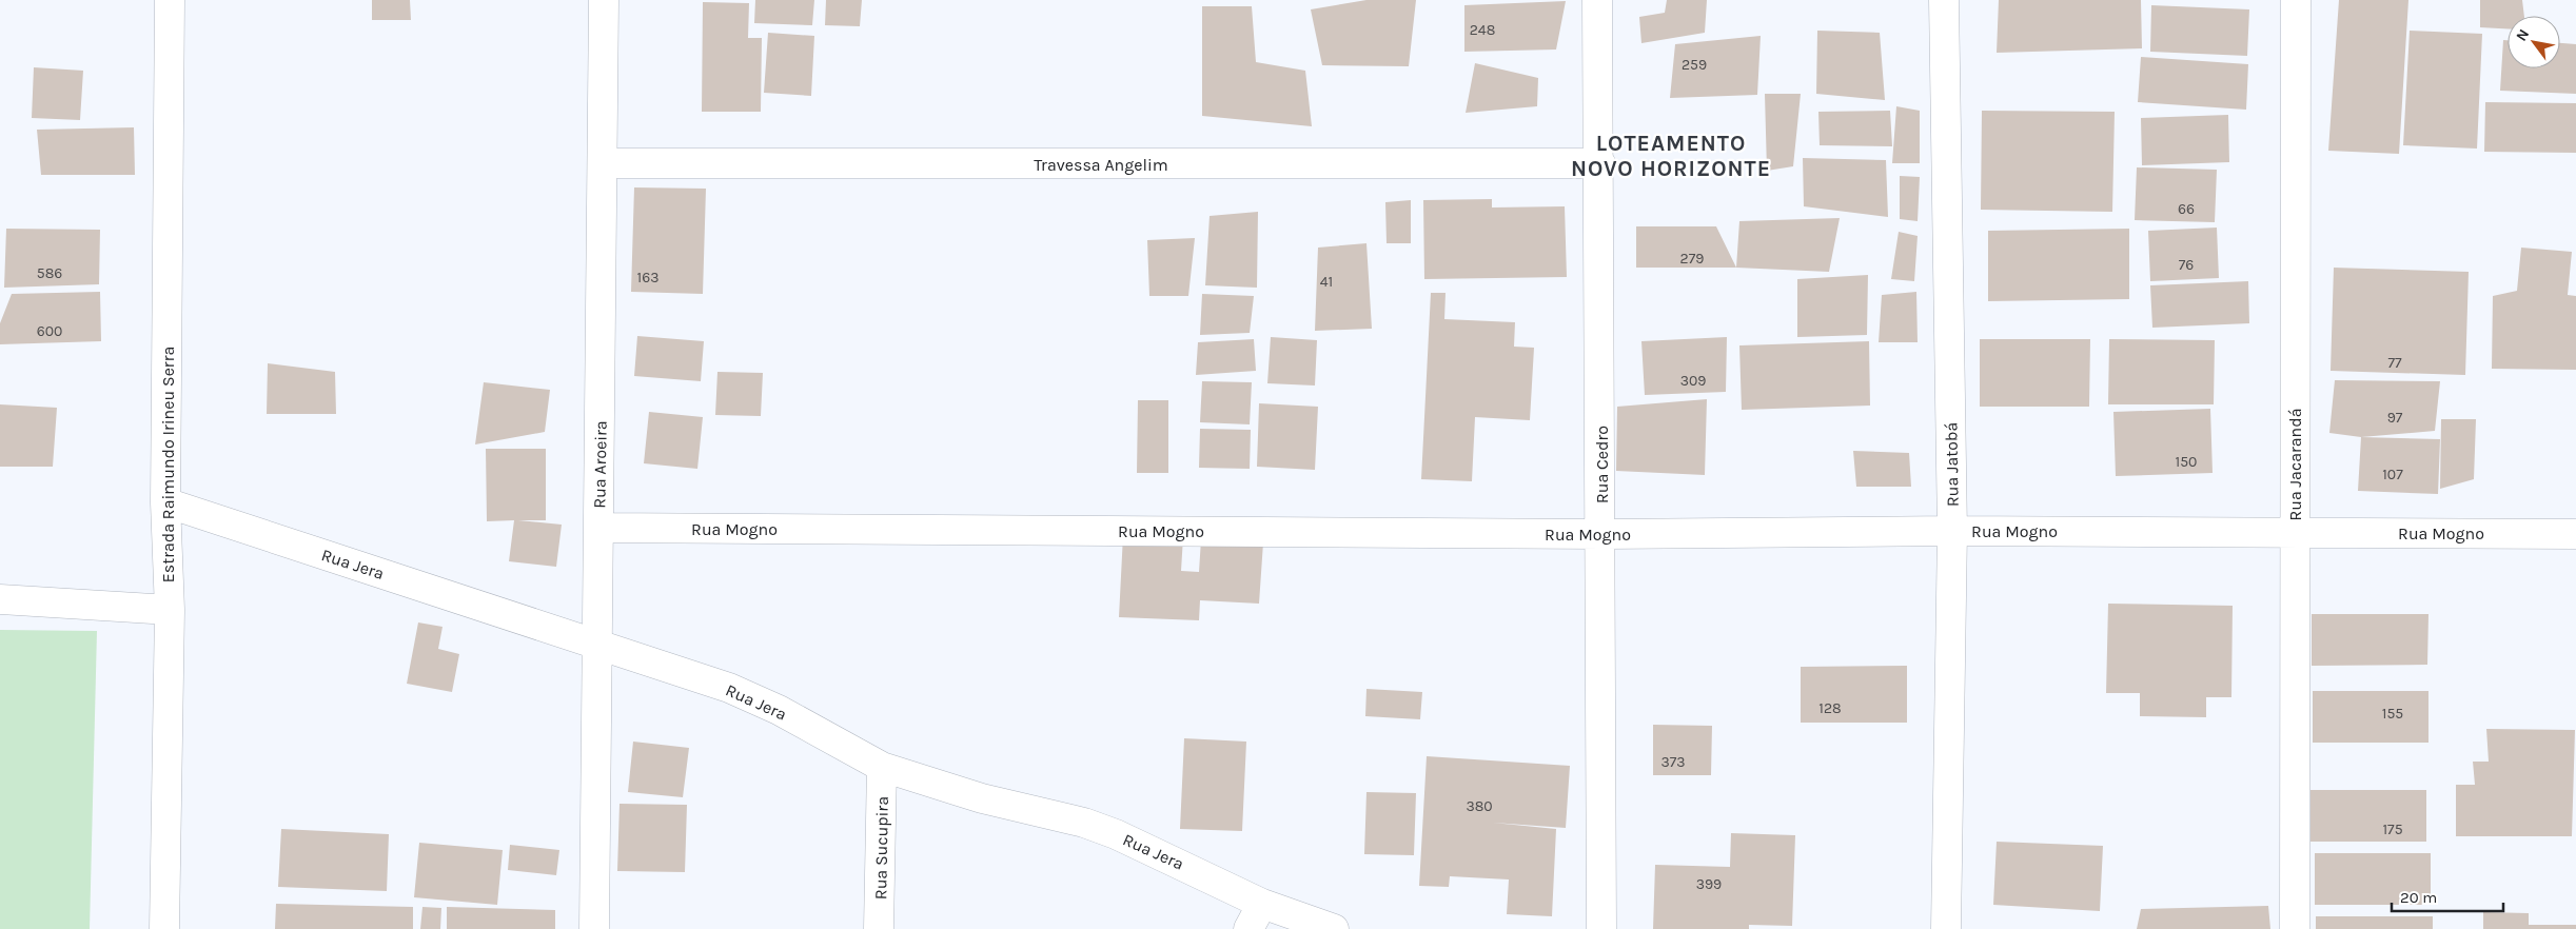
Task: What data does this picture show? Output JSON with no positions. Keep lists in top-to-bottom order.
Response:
{
  "streets": {
    "street": [
      "Travessa Angelim",
      "Estrada Raimundo Irineu Serra",
      "Rua Aroeira",
      "Rua Cedro",
      "Rua Jatobá",
      "Rua Jacarandá",
      "Rua Mogno",
      "Rua Jera",
      "Rua Sucupira"
    ]
  },
  "crossings": [
    ["Travessa Angelim", "Rua Aroeira"],
    ["Travessa Angelim", "Rua Cedro"],
    ["Estrada Raimundo Irineu Serra", "Rua Jera"],
    ["Rua Aroeira", "Rua Mogno"],
    ["Rua Aroeira", "Rua Jera"],
    ["Rua Cedro", "Rua Mogno"],
    ["Rua Jatobá", "Rua Mogno"],
    ["Rua Jacarandá", "Rua Mogno"],
    ["Rua Jera", "Rua Sucupira"]
  ],
  "districts": ["LOTEAMENTO NOVO HORIZONTE"],
  "house_numbers": [
    "248",
    "259",
    "66",
    "279",
    "76",
    "586",
    "163",
    "41",
    "600",
    "77",
    "309",
    "97",
    "150",
    "107",
    "128",
    "155",
    "373",
    "380",
    "175",
    "399"
  ],
  "scale_bar": "20 m",
  "north": "top left"
}
